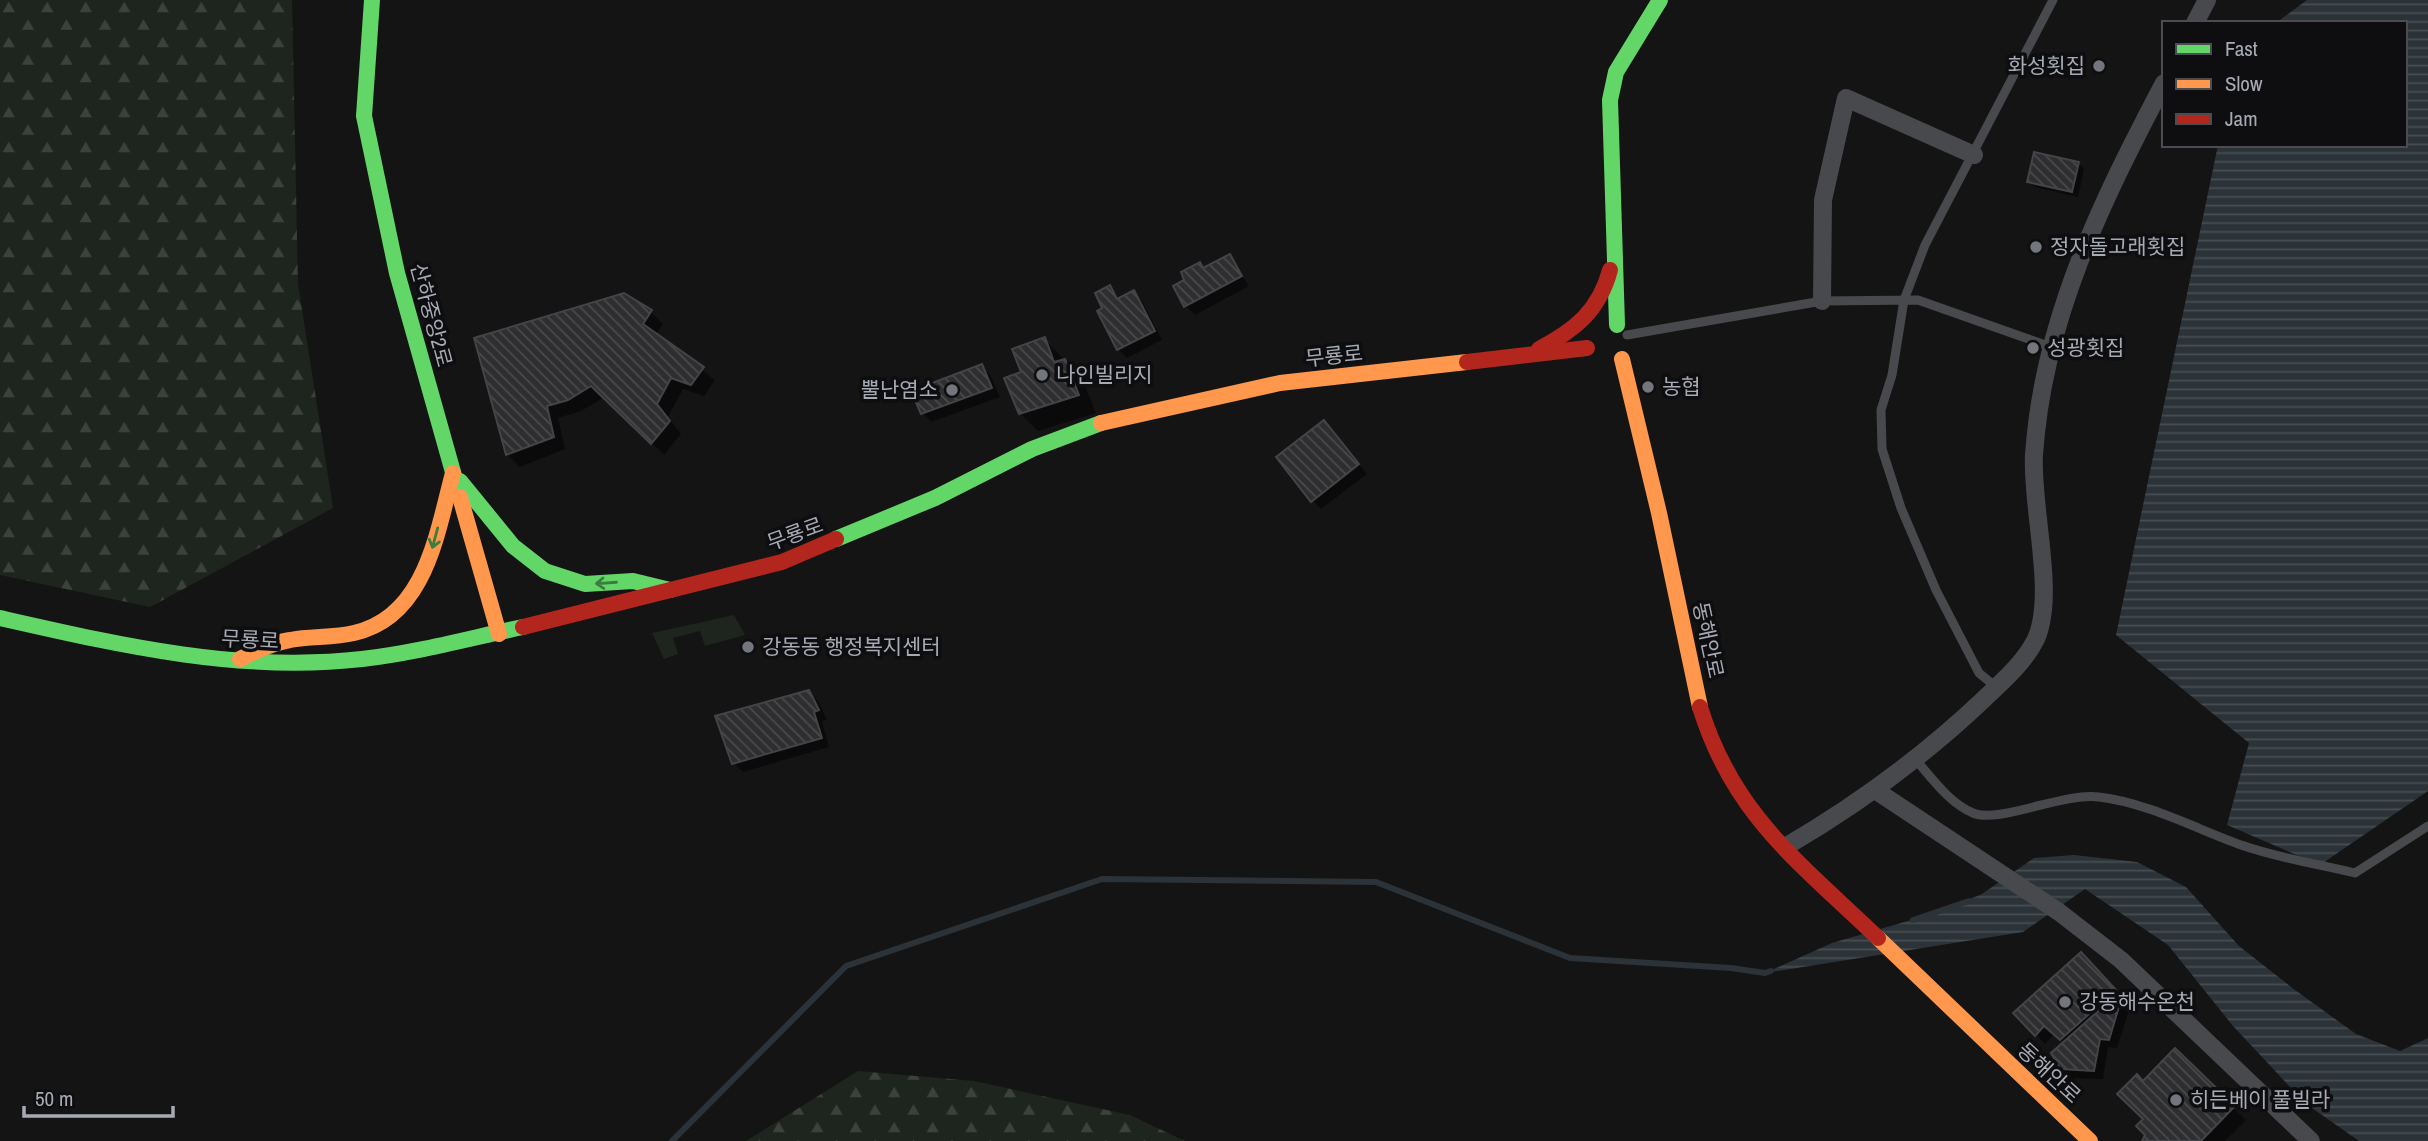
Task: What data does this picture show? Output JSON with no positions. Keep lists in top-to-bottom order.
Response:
{
  "streets": {
    "main road": ["산하중앙2로", "무룡로", "동해안로"]
  },
  "crossings": [
    ["산하중앙2로", "무룡로"],
    ["무룡로", "동해안로"]
  ],
  "places": [
    "화성횟집",
    "정자돌고래횟집",
    "성광횟집",
    "나인빌리지",
    "농협",
    "뿔난염소",
    "강동동 행정복지센터",
    "강동해수온천",
    "히든베이 풀빌라"
  ],
  "legend": ["Fast", "Slow", "Jam"],
  "scale_bar": "50 m"
}
